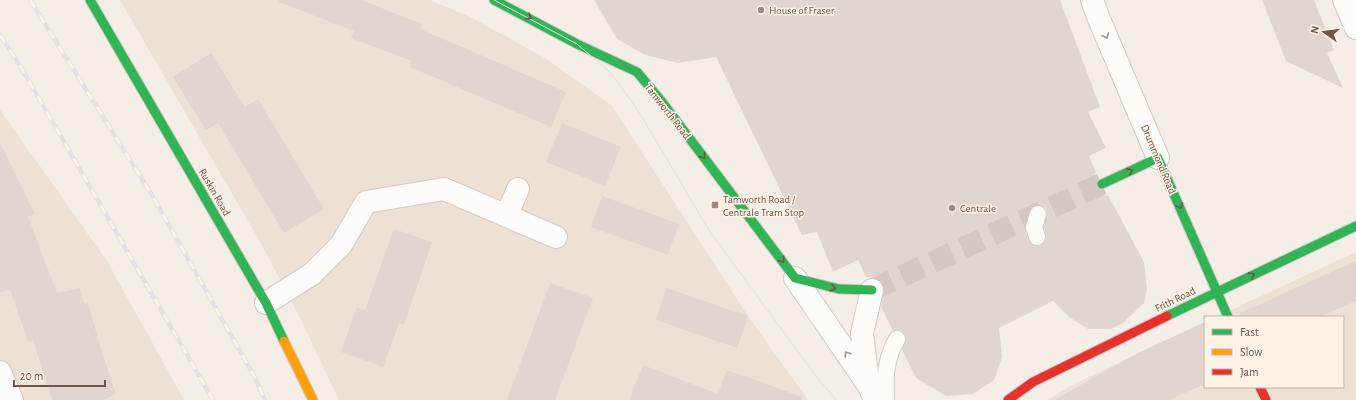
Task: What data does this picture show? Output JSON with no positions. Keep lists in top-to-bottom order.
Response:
{
  "streets": {
    "street": [
      "Tamworth Road",
      "Drummond Road",
      "Ruskin Road",
      "Frith Road"
    ]
  },
  "crossings": [
    ["Drummond Road", "Frith Road"]
  ],
  "one_way": ["Drummond Road", "Frith Road"],
  "places": {
    "other": ["House of Fraser", "Centrale"],
    "transit": ["Tamworth Road / Centrale Tram Stop"]
  },
  "legend": ["Fast", "Slow", "Jam"],
  "scale_bar": "20 m",
  "north": "left"
}
